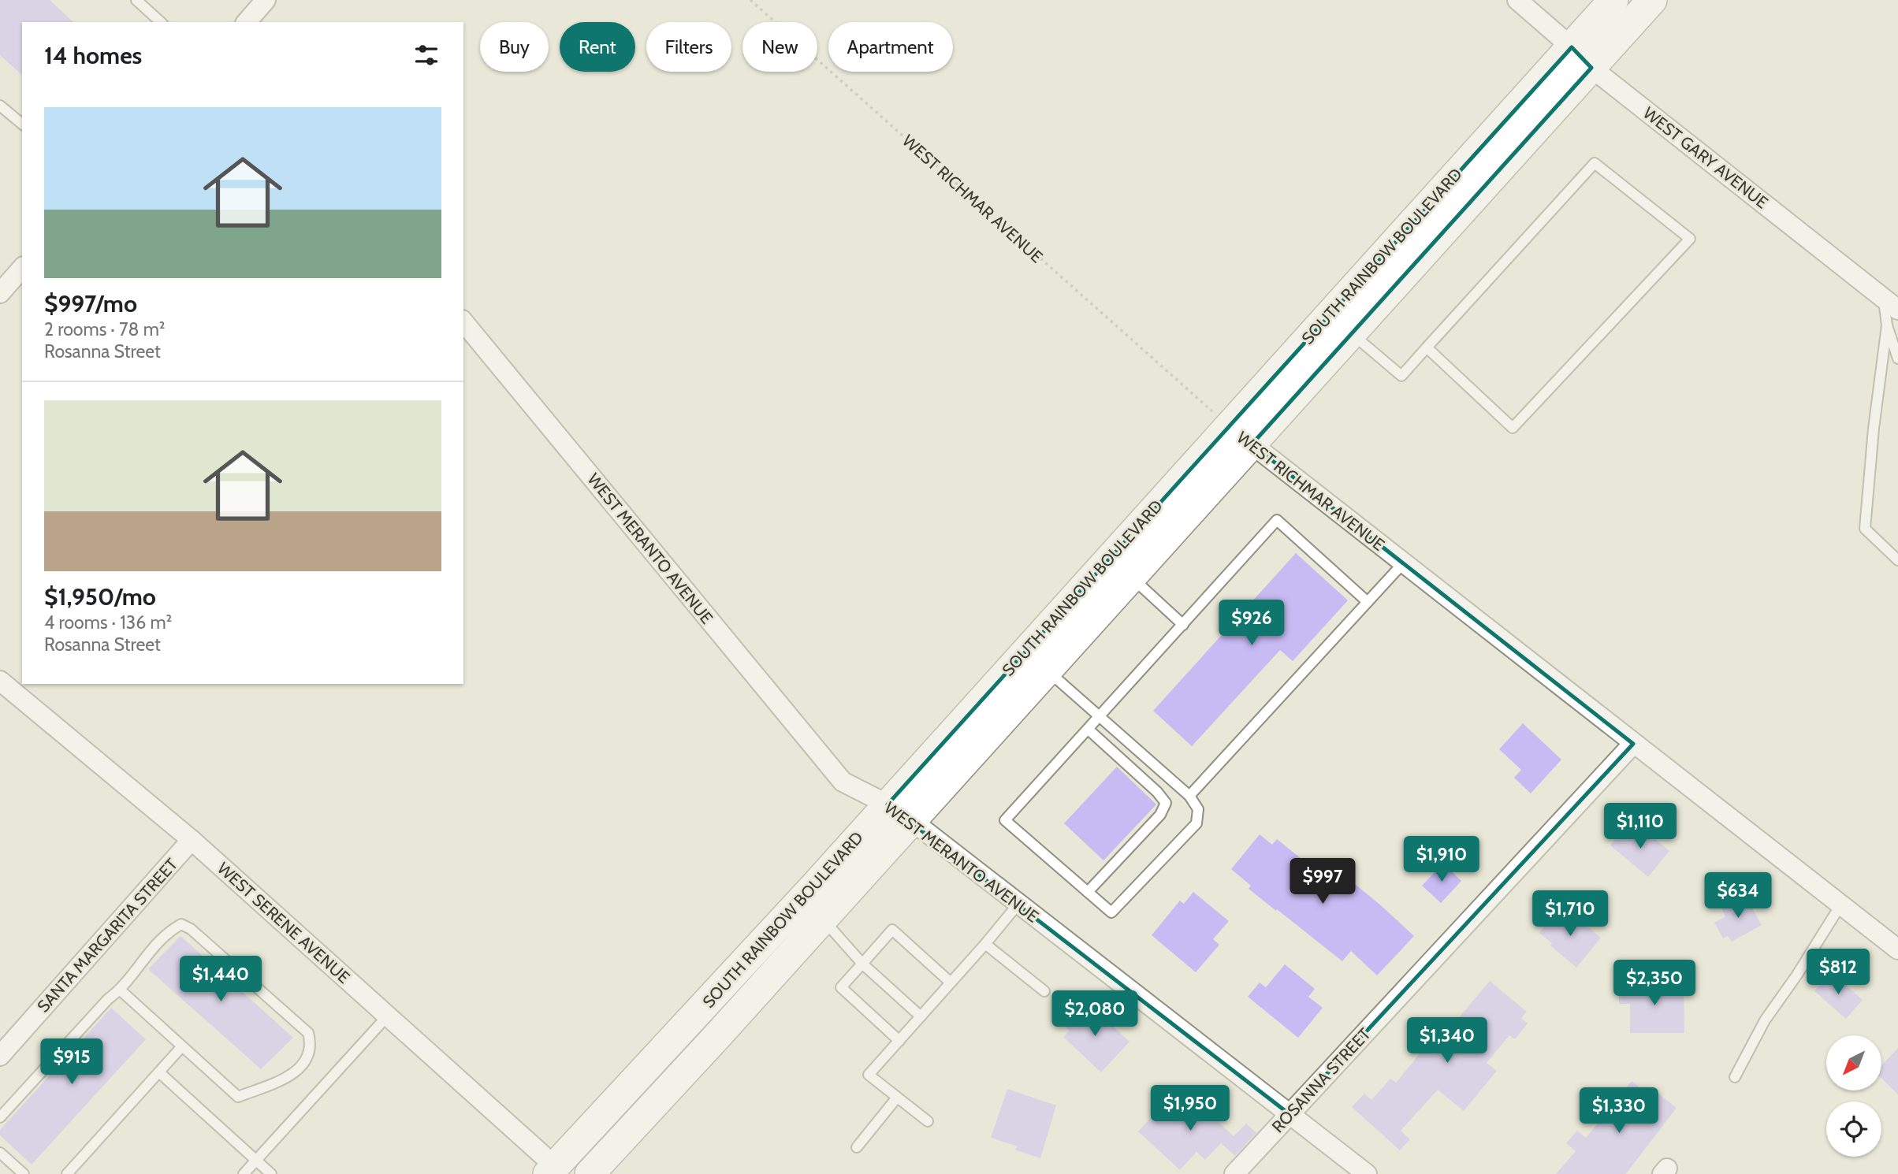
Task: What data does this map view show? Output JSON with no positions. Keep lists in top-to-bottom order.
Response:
{
  "streets": {
    "main road": ["SOUTH RAINBOW BOULEVARD"],
    "street": [
      "WEST GARY AVENUE",
      "WEST RICHMAR AVENUE",
      "WEST MERANTO AVENUE",
      "WEST SERENE AVENUE",
      "SANTA MARGARITA STREET",
      "ROSANNA STREET"
    ]
  },
  "crossings": [
    ["WEST GARY AVENUE", "SOUTH RAINBOW BOULEVARD"],
    ["WEST RICHMAR AVENUE", "SOUTH RAINBOW BOULEVARD"],
    ["WEST RICHMAR AVENUE", "ROSANNA STREET"],
    ["SOUTH RAINBOW BOULEVARD", "WEST MERANTO AVENUE"],
    ["SOUTH RAINBOW BOULEVARD", "WEST SERENE AVENUE"],
    ["WEST MERANTO AVENUE", "ROSANNA STREET"],
    ["WEST SERENE AVENUE", "SANTA MARGARITA STREET"]
  ],
  "north": "bottom left",
  "page": {
    "chip": [
      "Buy",
      "Rent",
      "Filters",
      "New",
      "Apartment"
    ],
    "heading": "14 homes",
    "list": [
      {
        "name": "$997/mo",
        "note": "2 rooms · 78 m² · Rosanna Street"
      },
      {
        "name": "$1,950/mo",
        "note": "4 rooms · 136 m² · Rosanna Street"
      }
    ],
    "price": [
      "$926",
      "$1,110",
      "$1,910",
      "$997",
      "$634",
      "$1,710",
      "$812",
      "$1,440",
      "$2,350",
      "$2,080",
      "$1,340",
      "$915",
      "$1,950",
      "$1,330"
    ]
  }
}
